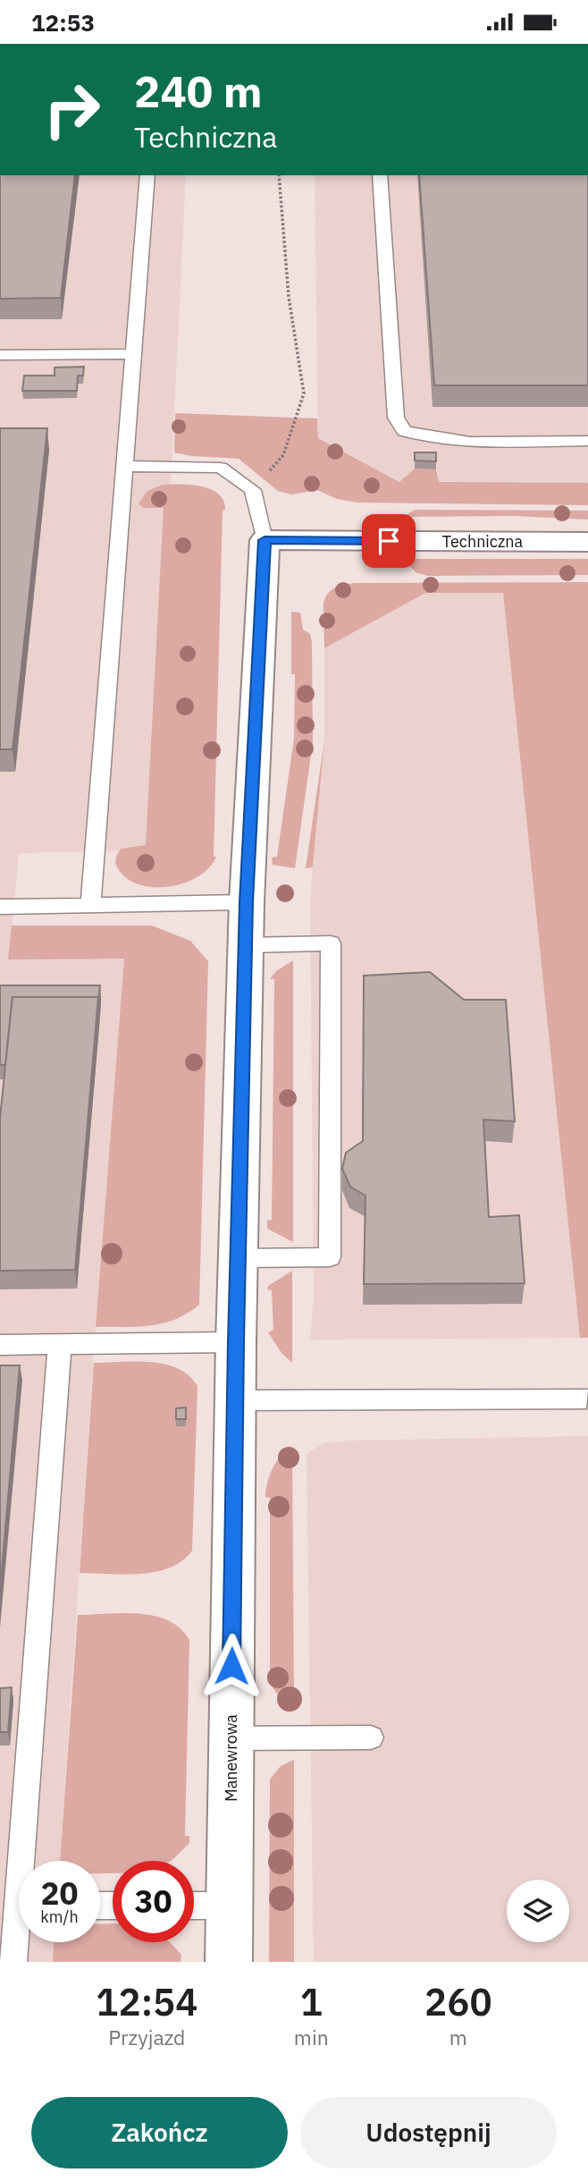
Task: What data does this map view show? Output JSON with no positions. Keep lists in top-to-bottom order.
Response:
{
  "streets": {
    "street": ["Techniczna", "Manewrowa"]
  },
  "crossings": [
    ["Techniczna", "Manewrowa"]
  ],
  "page": {
    "status": "12:53",
    "turn": ["240 m", "Techniczna"],
    "speed": "20 km/h",
    "limit": "30",
    "eta": [
      "12:54",
      "Przyjazd",
      "1",
      "min",
      "260",
      "m"
    ],
    "buttons": ["Zakończ", "Udostępnij"]
  }
}
